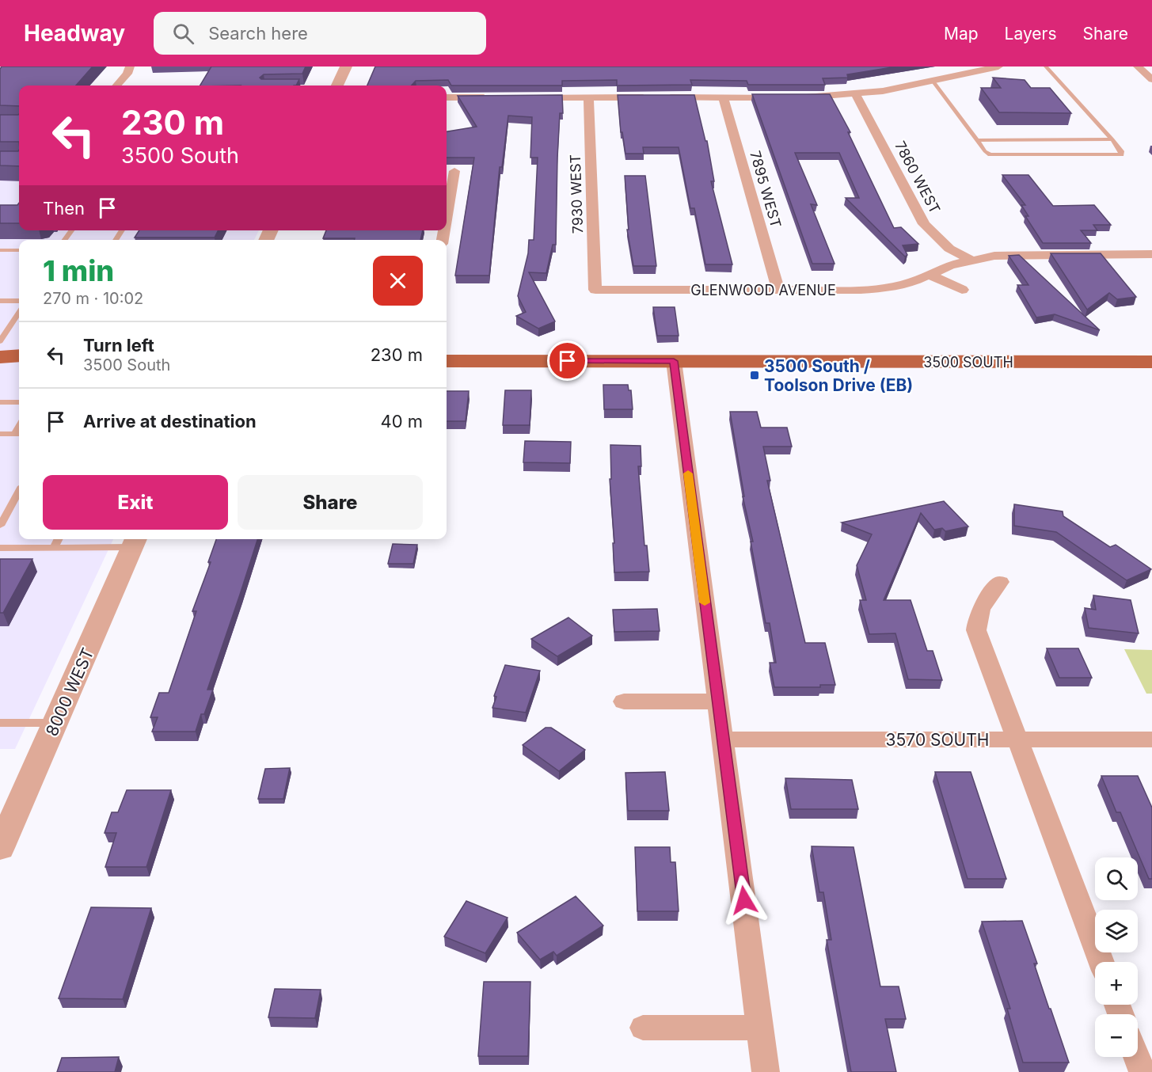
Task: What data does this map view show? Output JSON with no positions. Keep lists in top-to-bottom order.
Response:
{
  "streets": {
    "main road": ["3500 SOUTH"],
    "street": [
      "7860 WEST",
      "7895 WEST",
      "7930 WEST",
      "GLENWOOD AVENUE",
      "8000 WEST",
      "3570 SOUTH"
    ]
  },
  "crossings": [
    ["7860 WEST", "GLENWOOD AVENUE"],
    ["7895 WEST", "GLENWOOD AVENUE"],
    ["7930 WEST", "GLENWOOD AVENUE"]
  ],
  "places": {
    "transit": ["3500 South / Toolson Drive (EB)"]
  },
  "page": {
    "header": "Headway",
    "search": "Search here",
    "nav": ["Map", "Layers", "Share"],
    "turn": ["230 m", "3500 South"],
    "then": "Then",
    "heading": ["1 min", "270 m · 10:02"],
    "list": [
      {
        "name": "Turn left",
        "note": "3500 South",
        "value": "230 m"
      },
      {
        "name": "Arrive at destination",
        "value": "40 m"
      }
    ],
    "buttons": ["Exit", "Share"],
    "map_buttons": ["+", "−"]
  }
}
